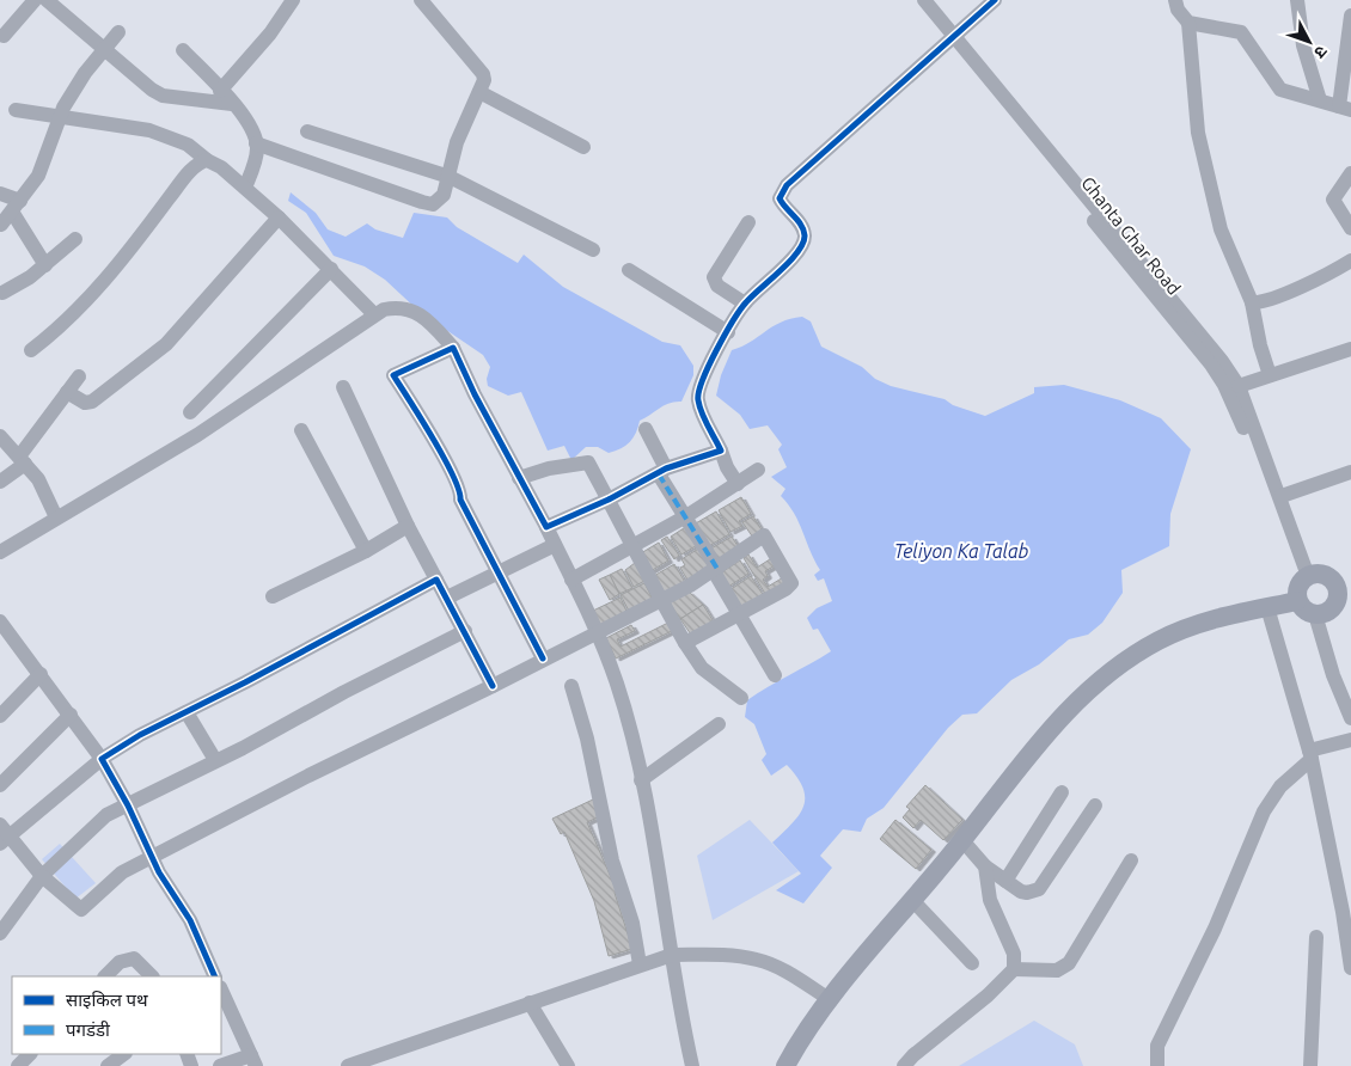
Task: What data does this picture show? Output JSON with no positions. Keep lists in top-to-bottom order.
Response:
{
  "streets": {
    "street": ["Ghanta Ghar Road"]
  },
  "water": ["Teliyon Ka Talab"],
  "legend": ["साइकिल पथ", "पगडंडी"],
  "north": "bottom right"
}
